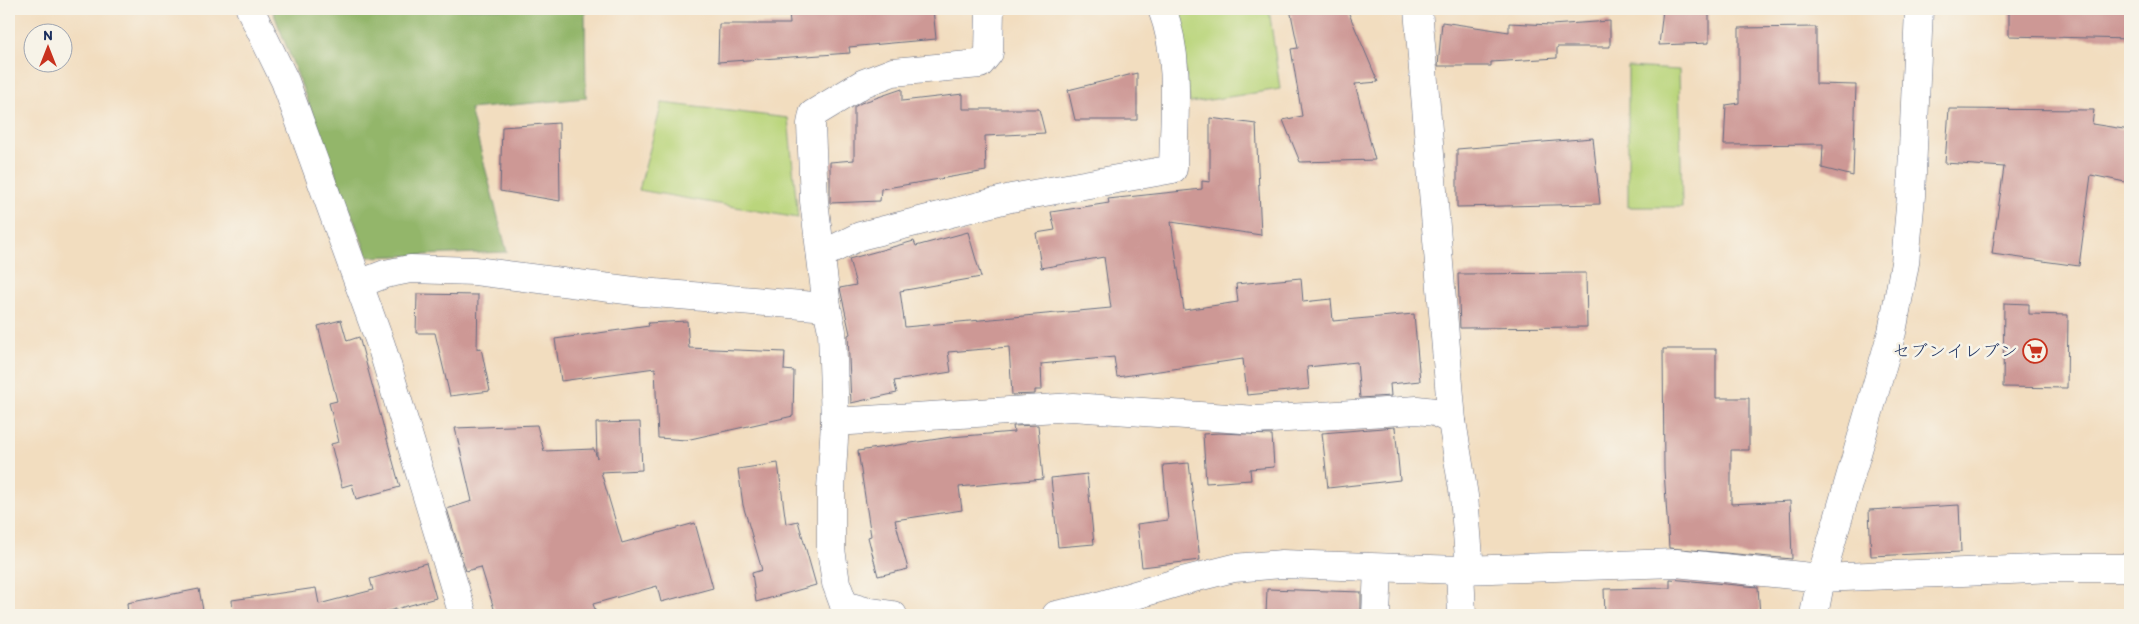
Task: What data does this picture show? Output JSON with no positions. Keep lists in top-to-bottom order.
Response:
{
  "places": {
    "supermarket": ["セブンイレブン"]
  },
  "north": "top"
}
